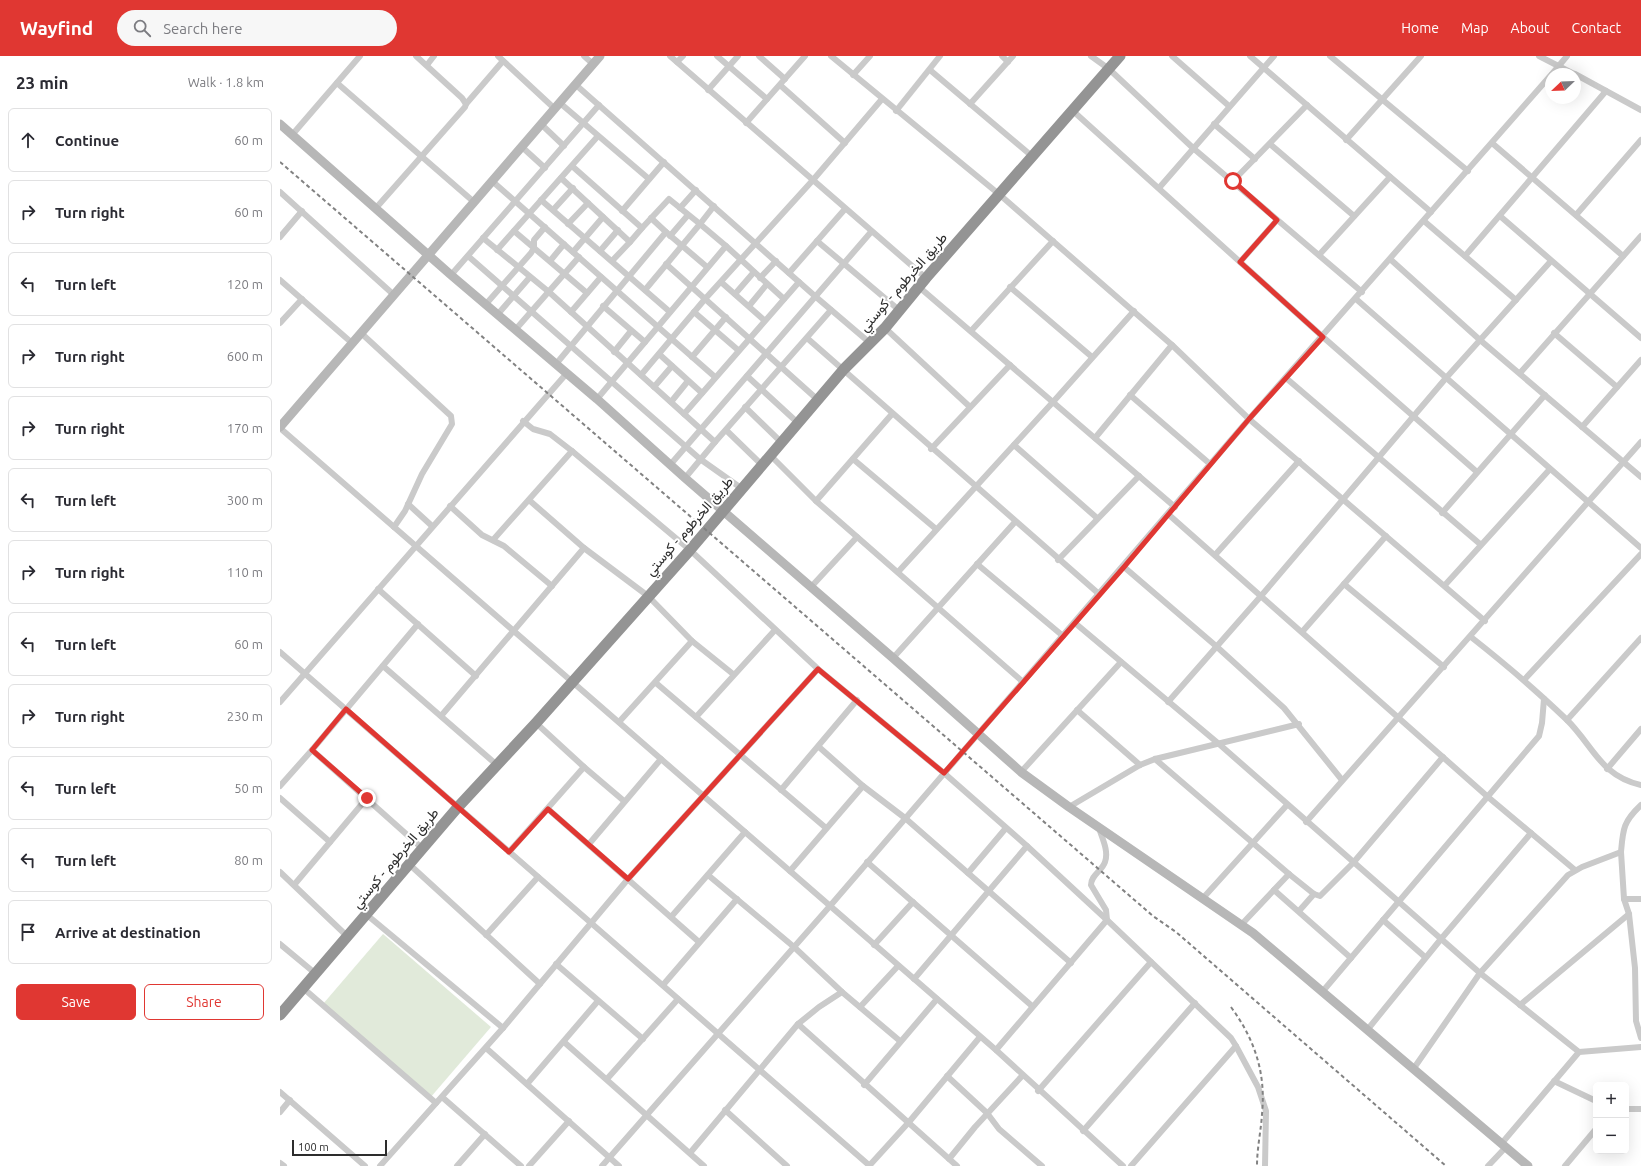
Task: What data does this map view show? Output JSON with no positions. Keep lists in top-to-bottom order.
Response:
{
  "streets": {
    "highway": ["طريق الخرطوم - كوستي"]
  },
  "scale_bar": "100 m",
  "north": "bottom left",
  "page": {
    "header": "Wayfind",
    "search": "Search here",
    "nav": [
      "Home",
      "Map",
      "About",
      "Contact"
    ],
    "heading": ["23 min", "Walk · 1.8 km"],
    "list": [
      ["Continue", "60 m"],
      ["Turn right", "60 m"],
      ["Turn left", "120 m"],
      ["Turn right", "600 m"],
      ["Turn right", "170 m"],
      ["Turn left", "300 m"],
      ["Turn right", "110 m"],
      ["Turn left", "60 m"],
      ["Turn right", "230 m"],
      ["Turn left", "50 m"],
      ["Turn left", "80 m"],
      "Arrive at destination"
    ],
    "buttons": ["Save", "Share"],
    "map_buttons": ["+", "−"],
    "scale": "100 m"
  }
}
